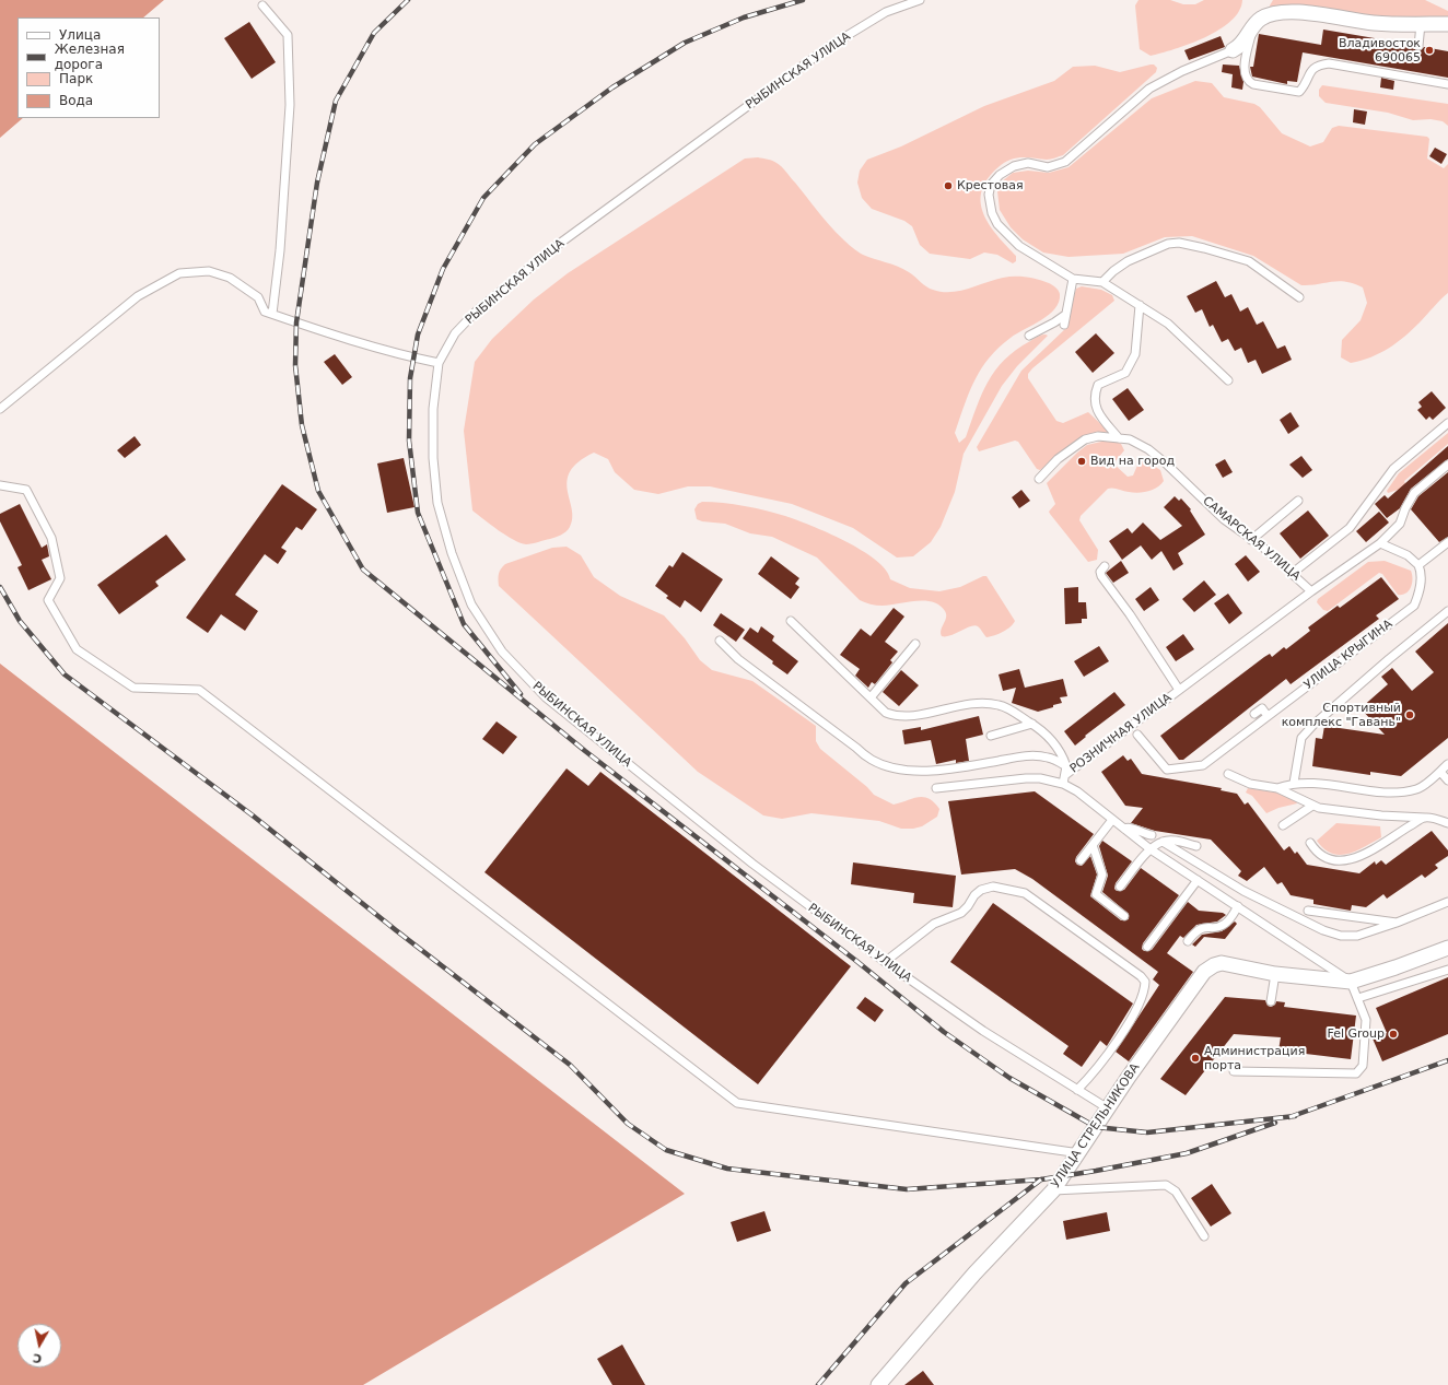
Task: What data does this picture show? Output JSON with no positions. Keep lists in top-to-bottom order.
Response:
{
  "streets": {
    "street": ["УЛИЦА СТРЕЛЬНИКОВА"],
    "lane": [
      "РЫБИНСКАЯ УЛИЦА",
      "САМАРСКАЯ УЛИЦА",
      "УЛИЦА КРЫГИНА",
      "РОЗНИЧНАЯ УЛИЦА"
    ]
  },
  "crossings": [
    ["РЫБИНСКАЯ УЛИЦА", "УЛИЦА СТРЕЛЬНИКОВА"],
    ["САМАРСКАЯ УЛИЦА", "РОЗНИЧНАЯ УЛИЦА"]
  ],
  "places": [
    "Владивосток 690065",
    "Крестовая",
    "Вид на город",
    "Спортивный комплекс \"Гавань\"",
    "Fel Group",
    "Администрация порта"
  ],
  "legend": [
    "Улица",
    "Железная дорога",
    "Парк",
    "Вода"
  ],
  "north": "bottom"
}
